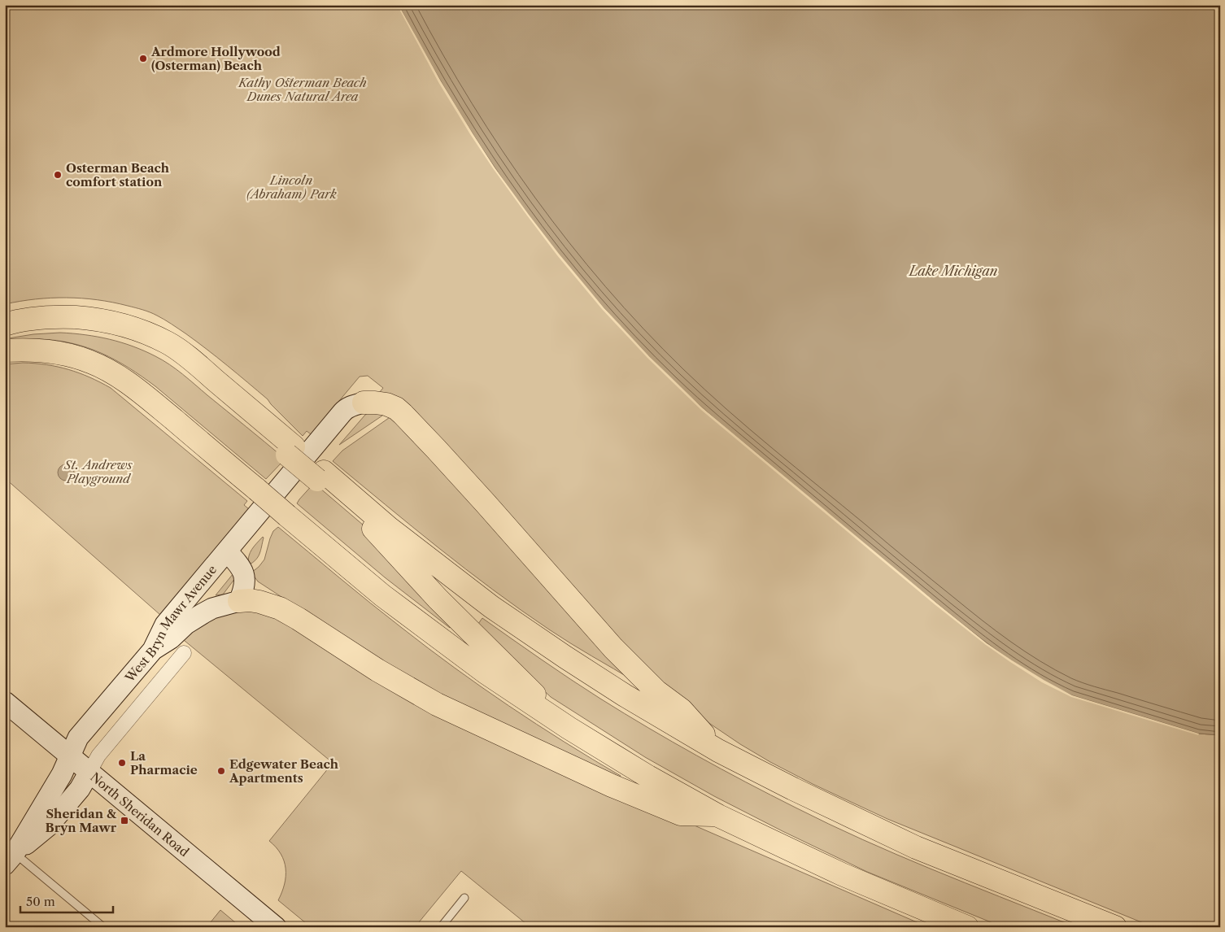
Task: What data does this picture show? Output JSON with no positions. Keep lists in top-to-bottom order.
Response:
{
  "streets": {
    "main road": ["West Bryn Mawr Avenue", "North Sheridan Road"]
  },
  "crossings": [
    ["West Bryn Mawr Avenue", "North Sheridan Road"]
  ],
  "water": ["Lake Michigan"],
  "parks": ["Kathy Osterman Beach Dunes Natural Area", "Lincoln (Abraham) Park", "St. Andrews Playground"],
  "places": {
    "other": [
      "Ardmore Hollywood (Osterman) Beach",
      "Osterman Beach comfort station",
      "La Pharmacie",
      "Edgewater Beach Apartments"
    ],
    "transit": ["Sheridan & Bryn Mawr"]
  },
  "scale_bar": "50 m"
}
